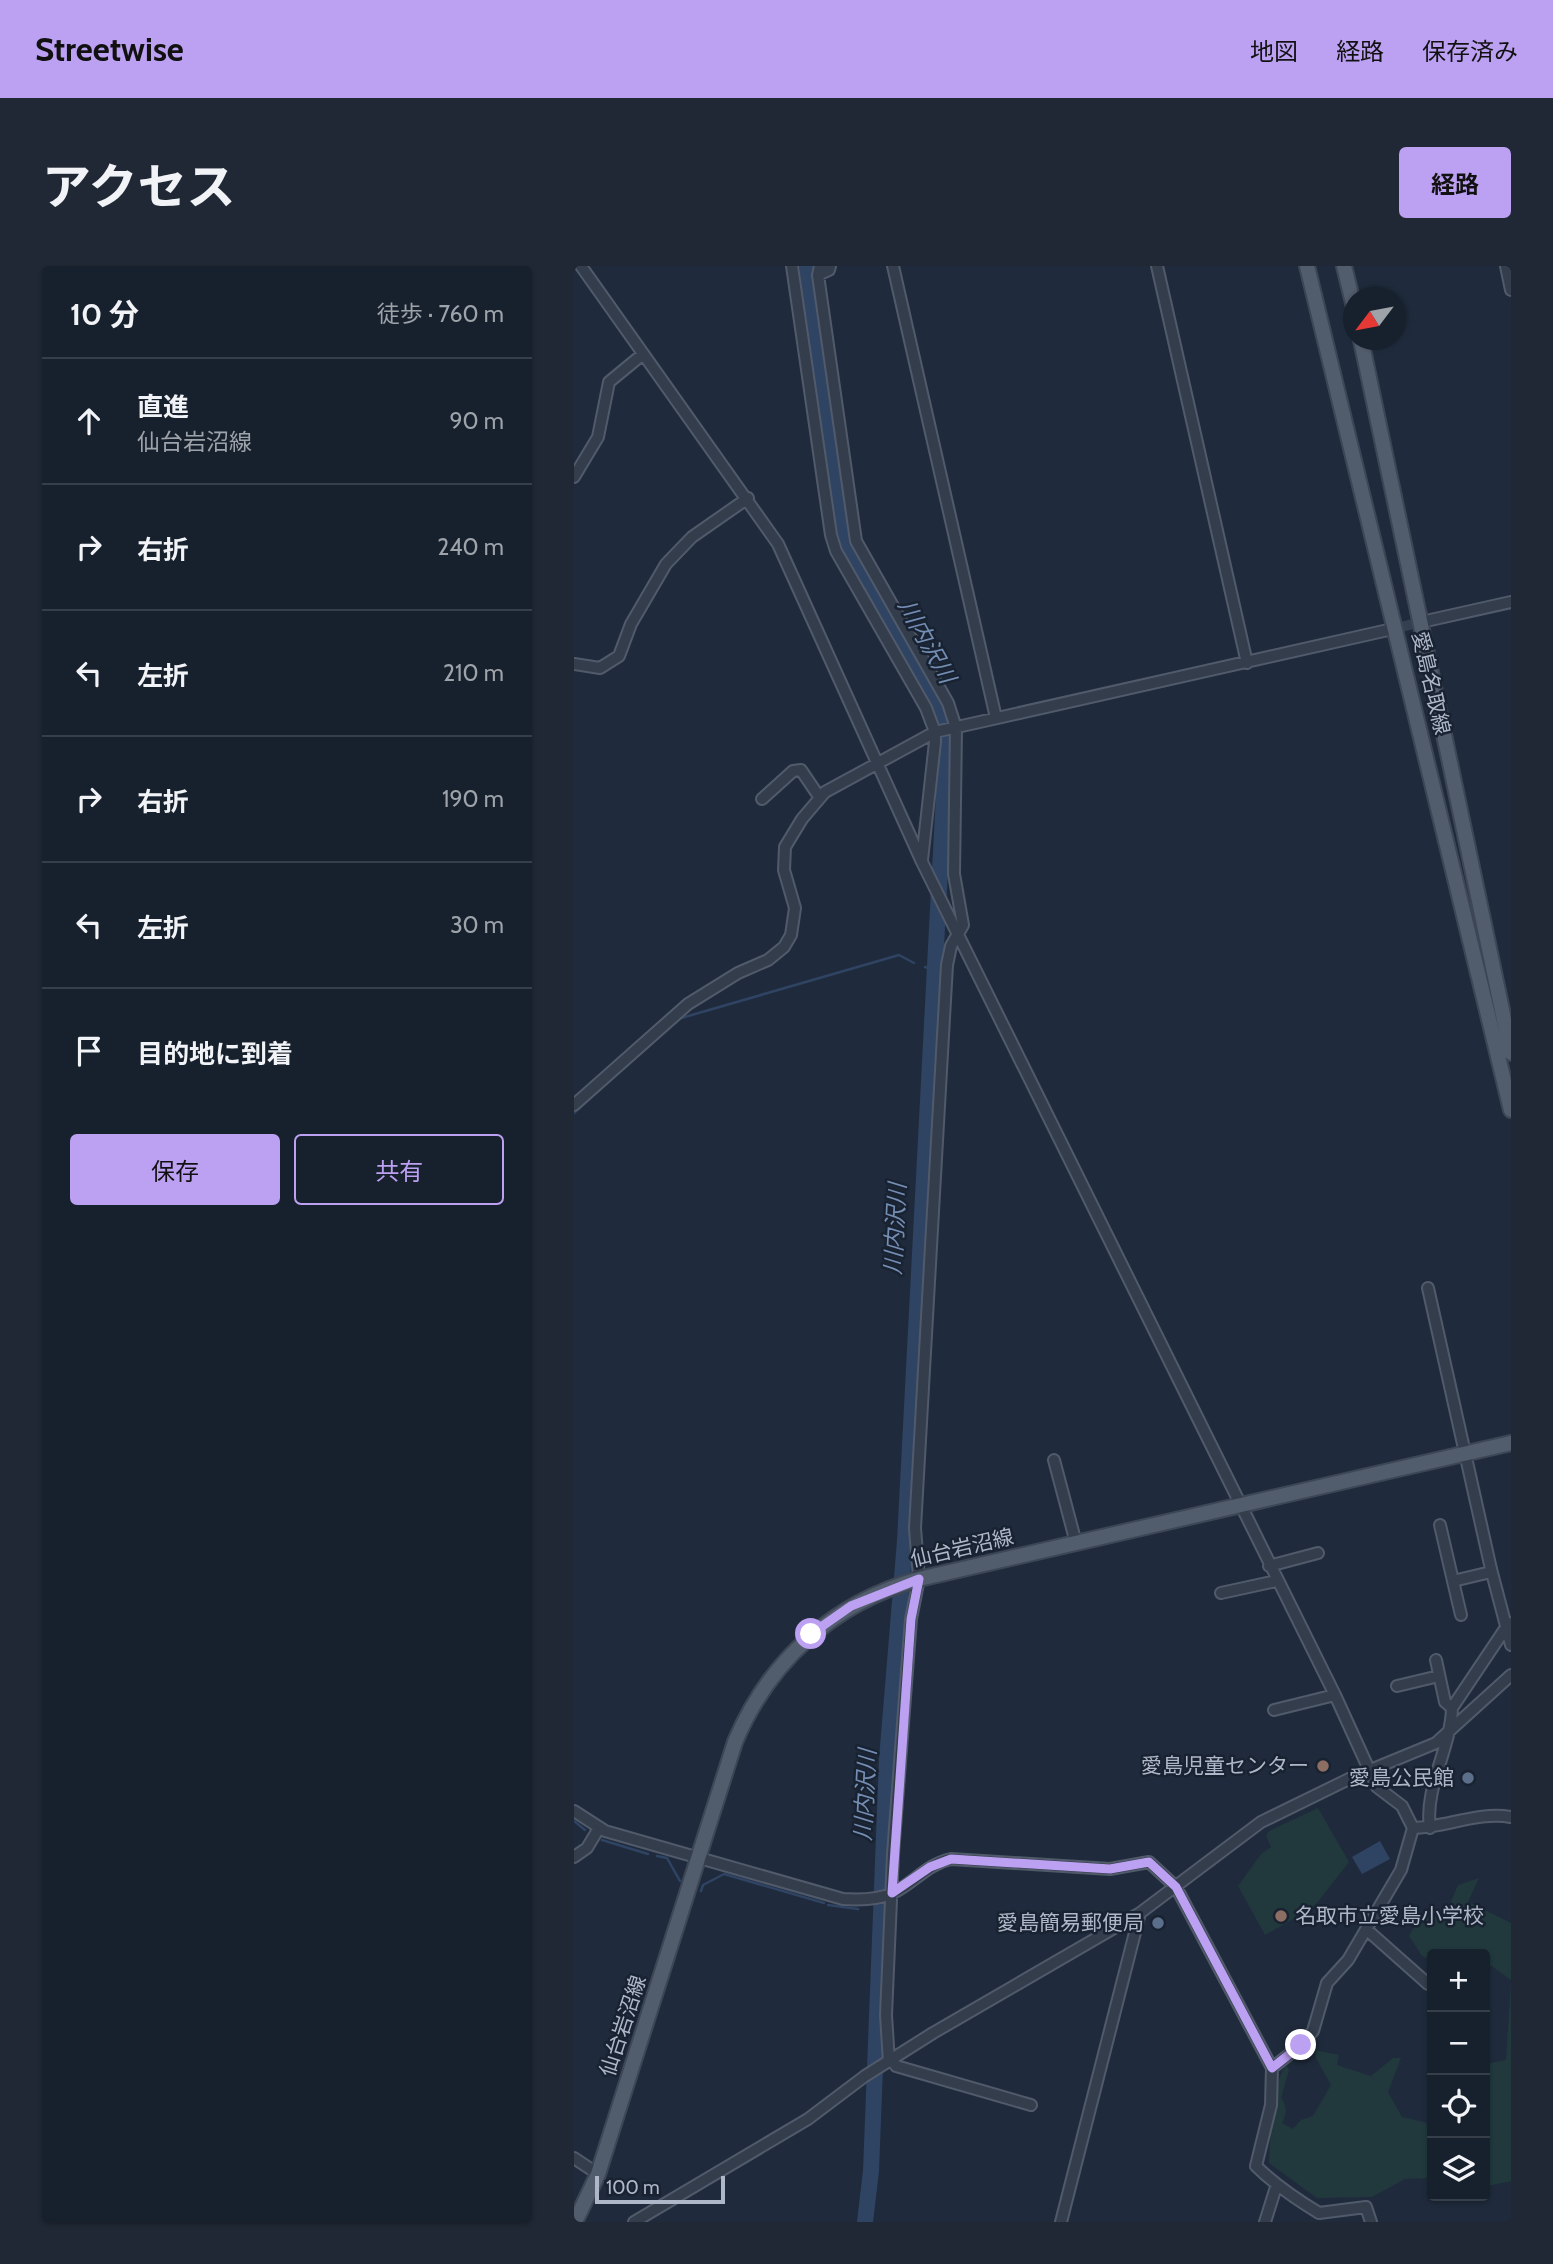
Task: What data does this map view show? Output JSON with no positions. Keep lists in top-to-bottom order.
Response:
{
  "streets": {
    "main road": ["愛島名取線", "仙台岩沼線"]
  },
  "water": ["川内沢川"],
  "places": [
    "愛島児童センター",
    "愛島公民館",
    "名取市立愛島小学校",
    "愛島簡易郵便局"
  ],
  "scale_bar": "100 m",
  "north": "bottom left",
  "page": {
    "header": "Streetwise",
    "nav": ["地図", "経路", "保存済み"],
    "title": "アクセス",
    "buttons": [
      "経路",
      ["保存", "共有"]
    ],
    "heading": ["10 分", "徒歩 · 760 m"],
    "list": [
      ["直進", "仙台岩沼線", "90 m"],
      ["右折", "240 m"],
      ["左折", "210 m"],
      ["右折", "190 m"],
      ["左折", "30 m"],
      "目的地に到着"
    ],
    "map_buttons": ["+", "−"],
    "scale": "100 m"
  }
}
